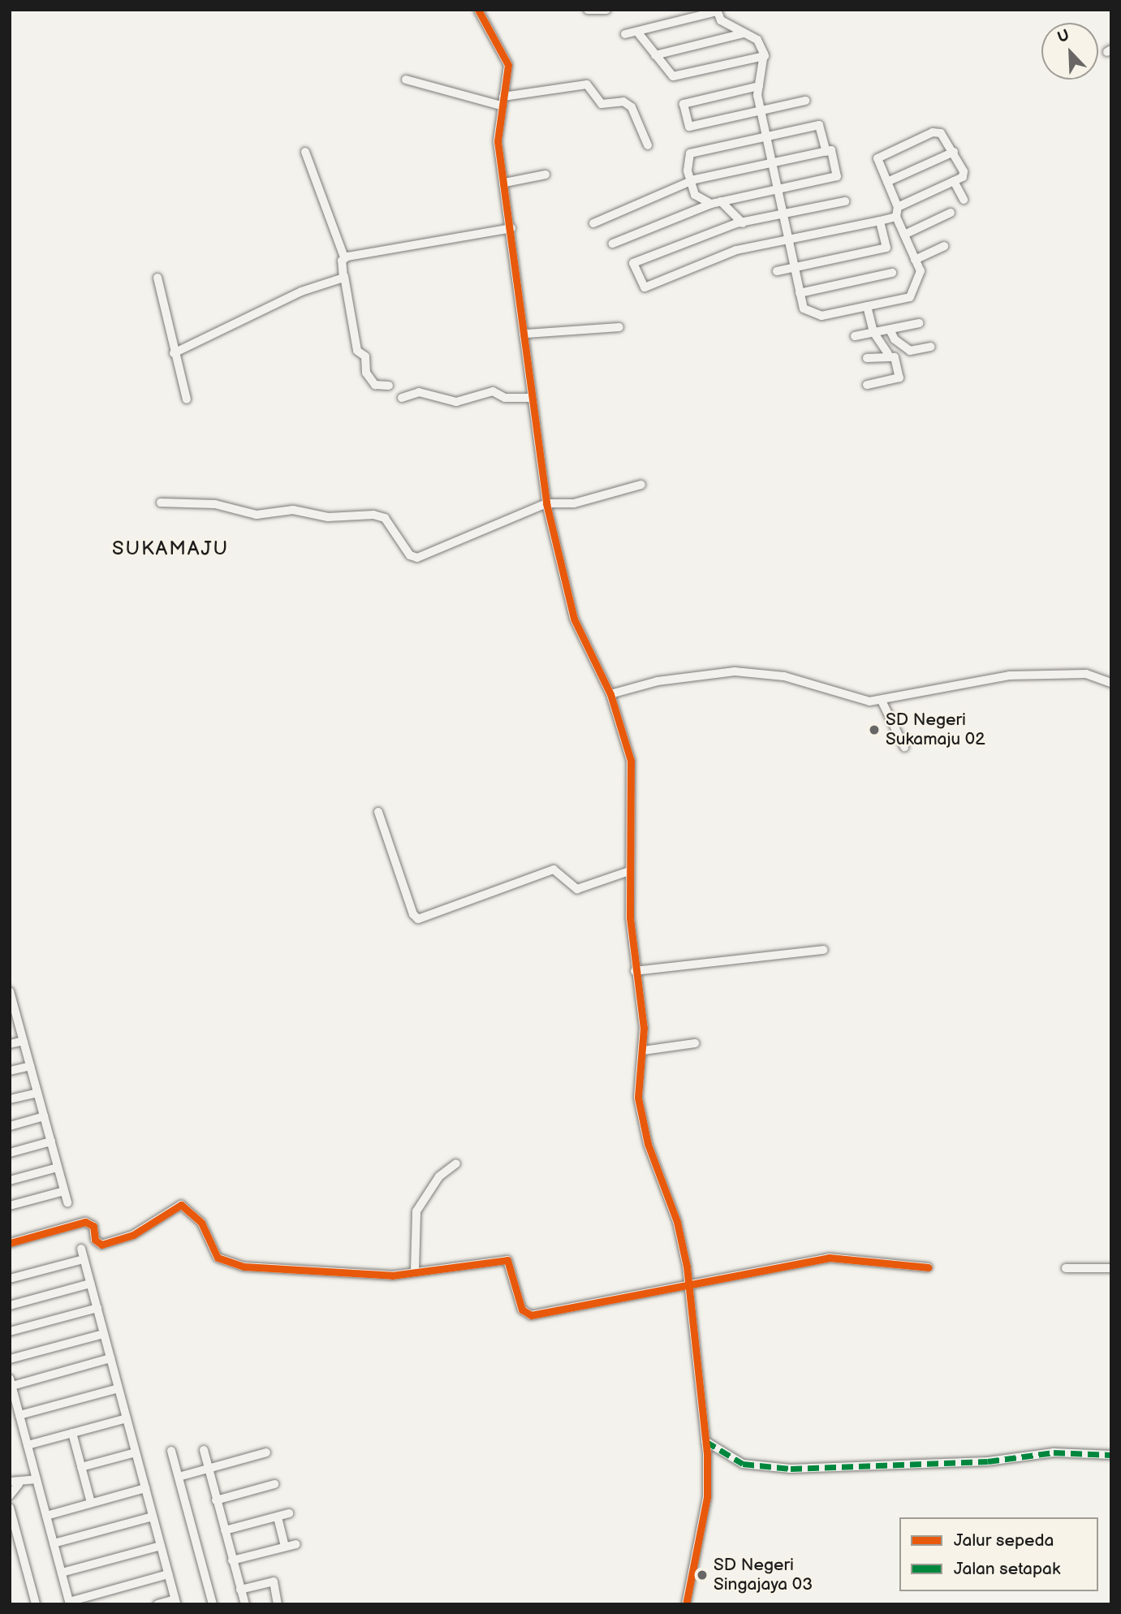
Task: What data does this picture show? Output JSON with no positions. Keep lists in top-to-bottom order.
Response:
{
  "districts": ["SUKAMAJU"],
  "places": ["SD Negeri Sukamaju 02", "SD Negeri Singajaya 03"],
  "legend": ["Jalur sepeda", "Jalan setapak"],
  "north": "top left"
}
